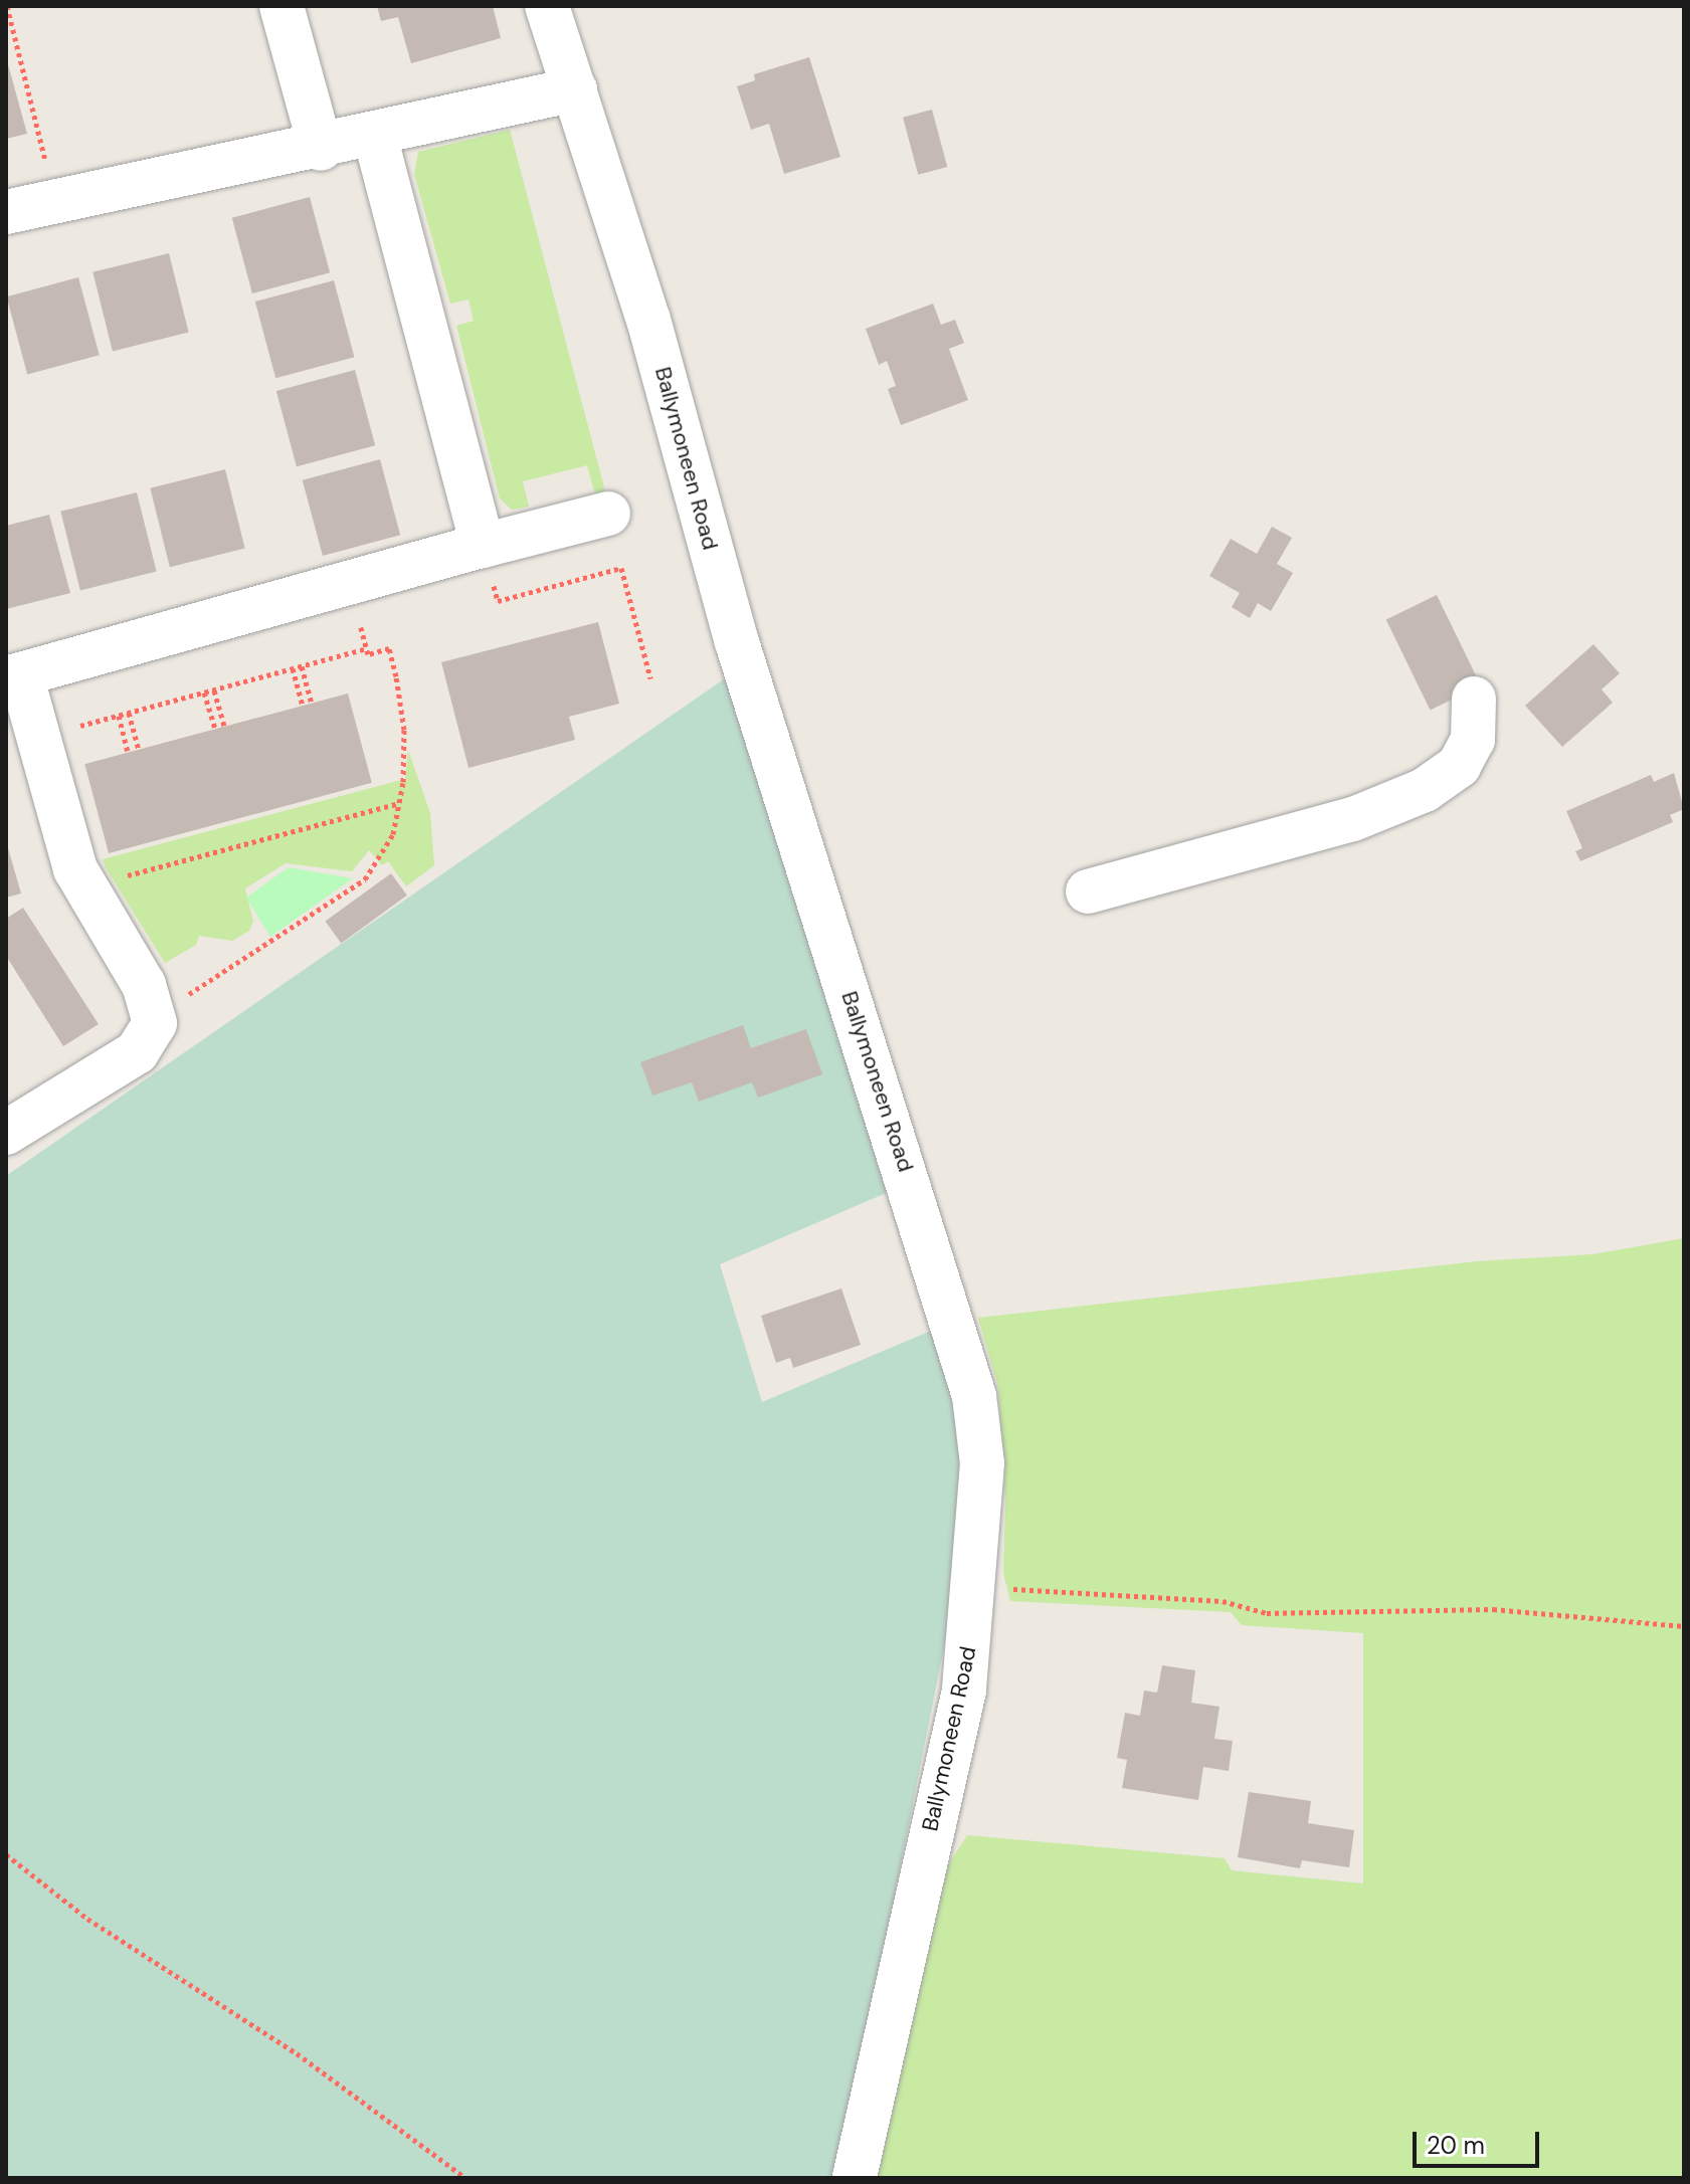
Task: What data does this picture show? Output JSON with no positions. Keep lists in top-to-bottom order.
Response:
{
  "streets": {
    "street": ["Ballymoneen Road"]
  },
  "scale_bar": "20 m"
}
